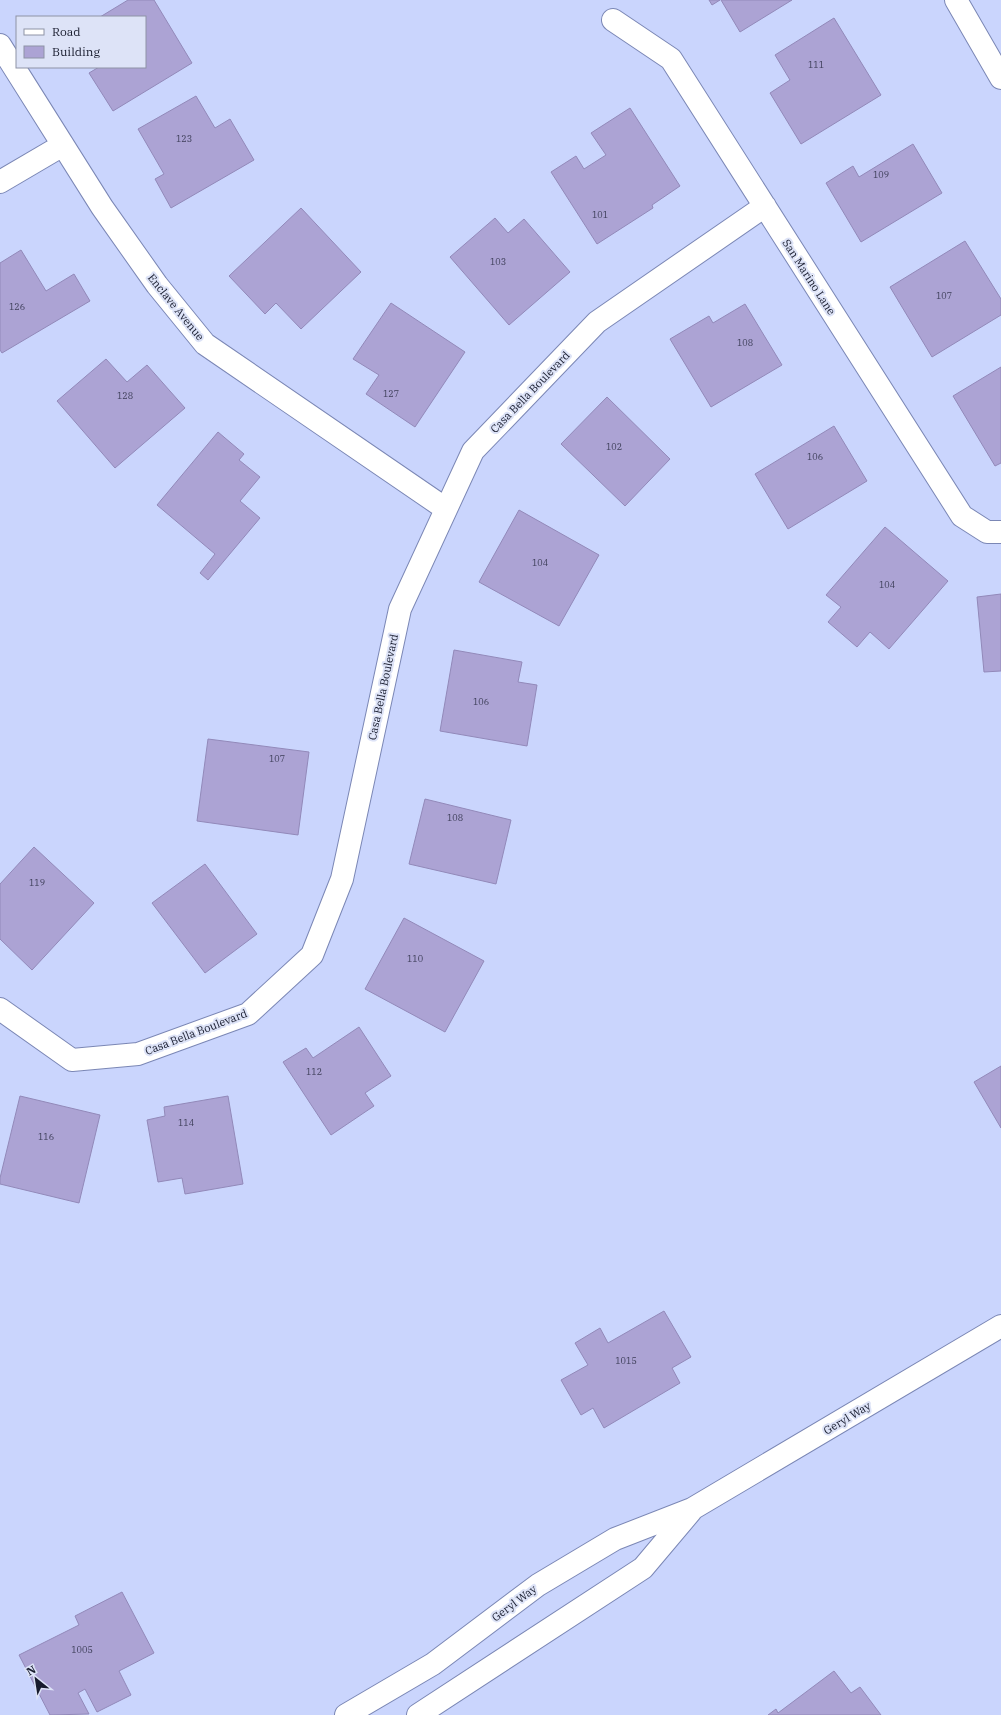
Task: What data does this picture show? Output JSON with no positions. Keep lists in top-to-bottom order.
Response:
{
  "streets": {
    "street": [
      "San Marino Lane",
      "Enclave Avenue",
      "Casa Bella Boulevard",
      "Geryl Way"
    ]
  },
  "crossings": [
    ["San Marino Lane", "Casa Bella Boulevard"],
    ["Enclave Avenue", "Casa Bella Boulevard"]
  ],
  "house_numbers": [
    "111",
    "123",
    "109",
    "101",
    "103",
    "107",
    "126",
    "108",
    "127",
    "128",
    "102",
    "106",
    "104",
    "104",
    "106",
    "107",
    "108",
    "119",
    "110",
    "112",
    "114",
    "116",
    "1015",
    "1005"
  ],
  "legend": ["Road", "Building"],
  "north": "top left"
}
